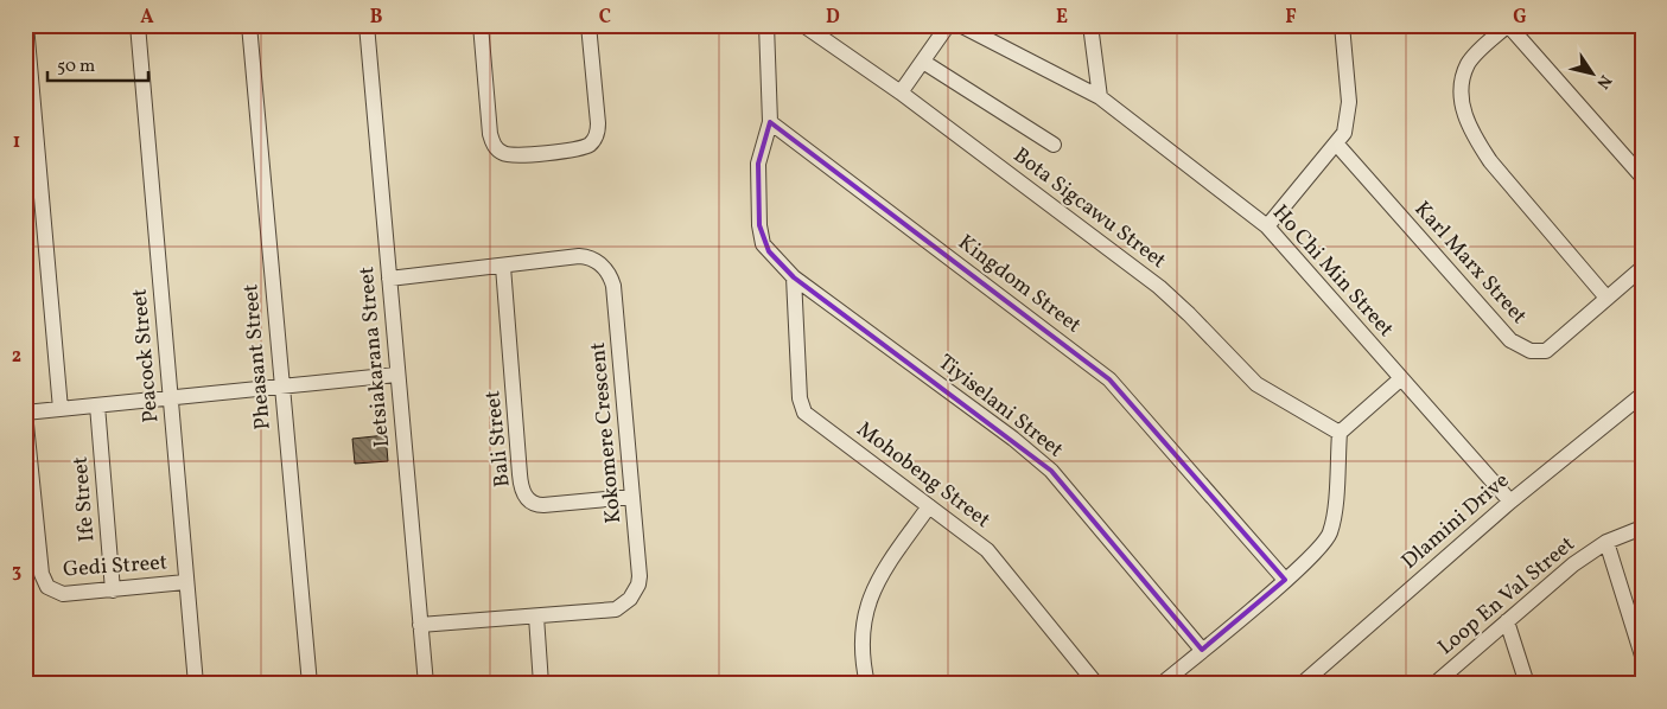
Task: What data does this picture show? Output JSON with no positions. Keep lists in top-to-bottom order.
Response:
{
  "streets": {
    "street": [
      "Bota Sigcawu Street",
      "Karl Marx Street",
      "Ho Chi Min Street",
      "Kingdom Street",
      "Peacock Street",
      "Pheasant Street",
      "Letsiakarana Street",
      "Tiyiselani Street",
      "Kokomere Crescent",
      "Bali Street",
      "Mohobeng Street",
      "Ife Street",
      "Dlamini Drive",
      "Gedi Street",
      "Loop En Val Street"
    ]
  },
  "crossings": [
    ["Ho Chi Min Street", "Dlamini Drive"],
    ["Kingdom Street", "Tiyiselani Street"],
    ["Peacock Street", "Gedi Street"],
    ["Letsiakarana Street", "Kokomere Crescent"],
    ["Tiyiselani Street", "Mohobeng Street"],
    ["Kokomere Crescent", "Bali Street"],
    ["Ife Street", "Gedi Street"]
  ],
  "scale_bar": "50 m",
  "north": "bottom right",
  "grid": {
    "columns": [
      "A",
      "B",
      "C",
      "D",
      "E",
      "F",
      "G"
    ],
    "rows": ["1", "2", "3"]
  }
}
